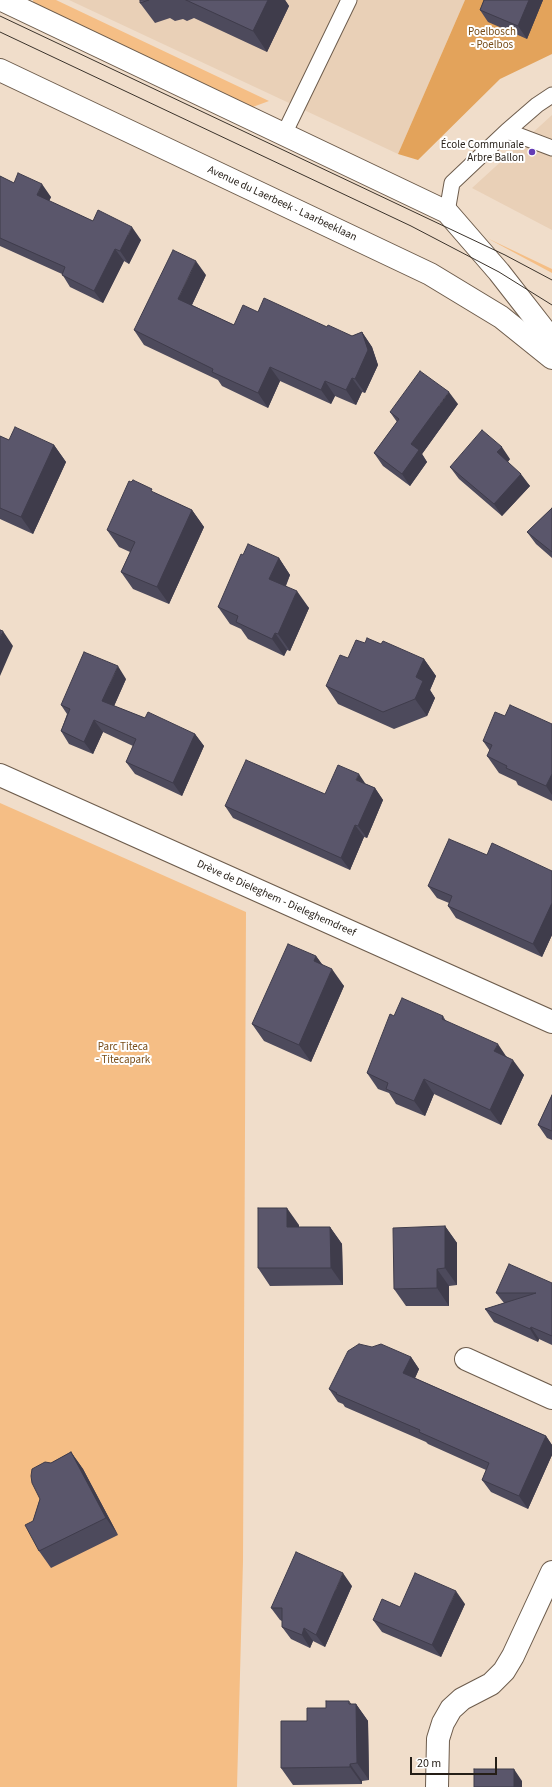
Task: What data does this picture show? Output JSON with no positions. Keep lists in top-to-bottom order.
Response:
{
  "streets": {
    "street": ["Avenue du Laerbeek - Laarbeeklaan", "Drève de Dieleghem - Dieleghemdreef"]
  },
  "parks": ["Poelbosch - Poelbos", "Parc Titeca - Titecapark"],
  "places": ["École Communale Arbre Ballon"],
  "scale_bar": "20 m"
}
